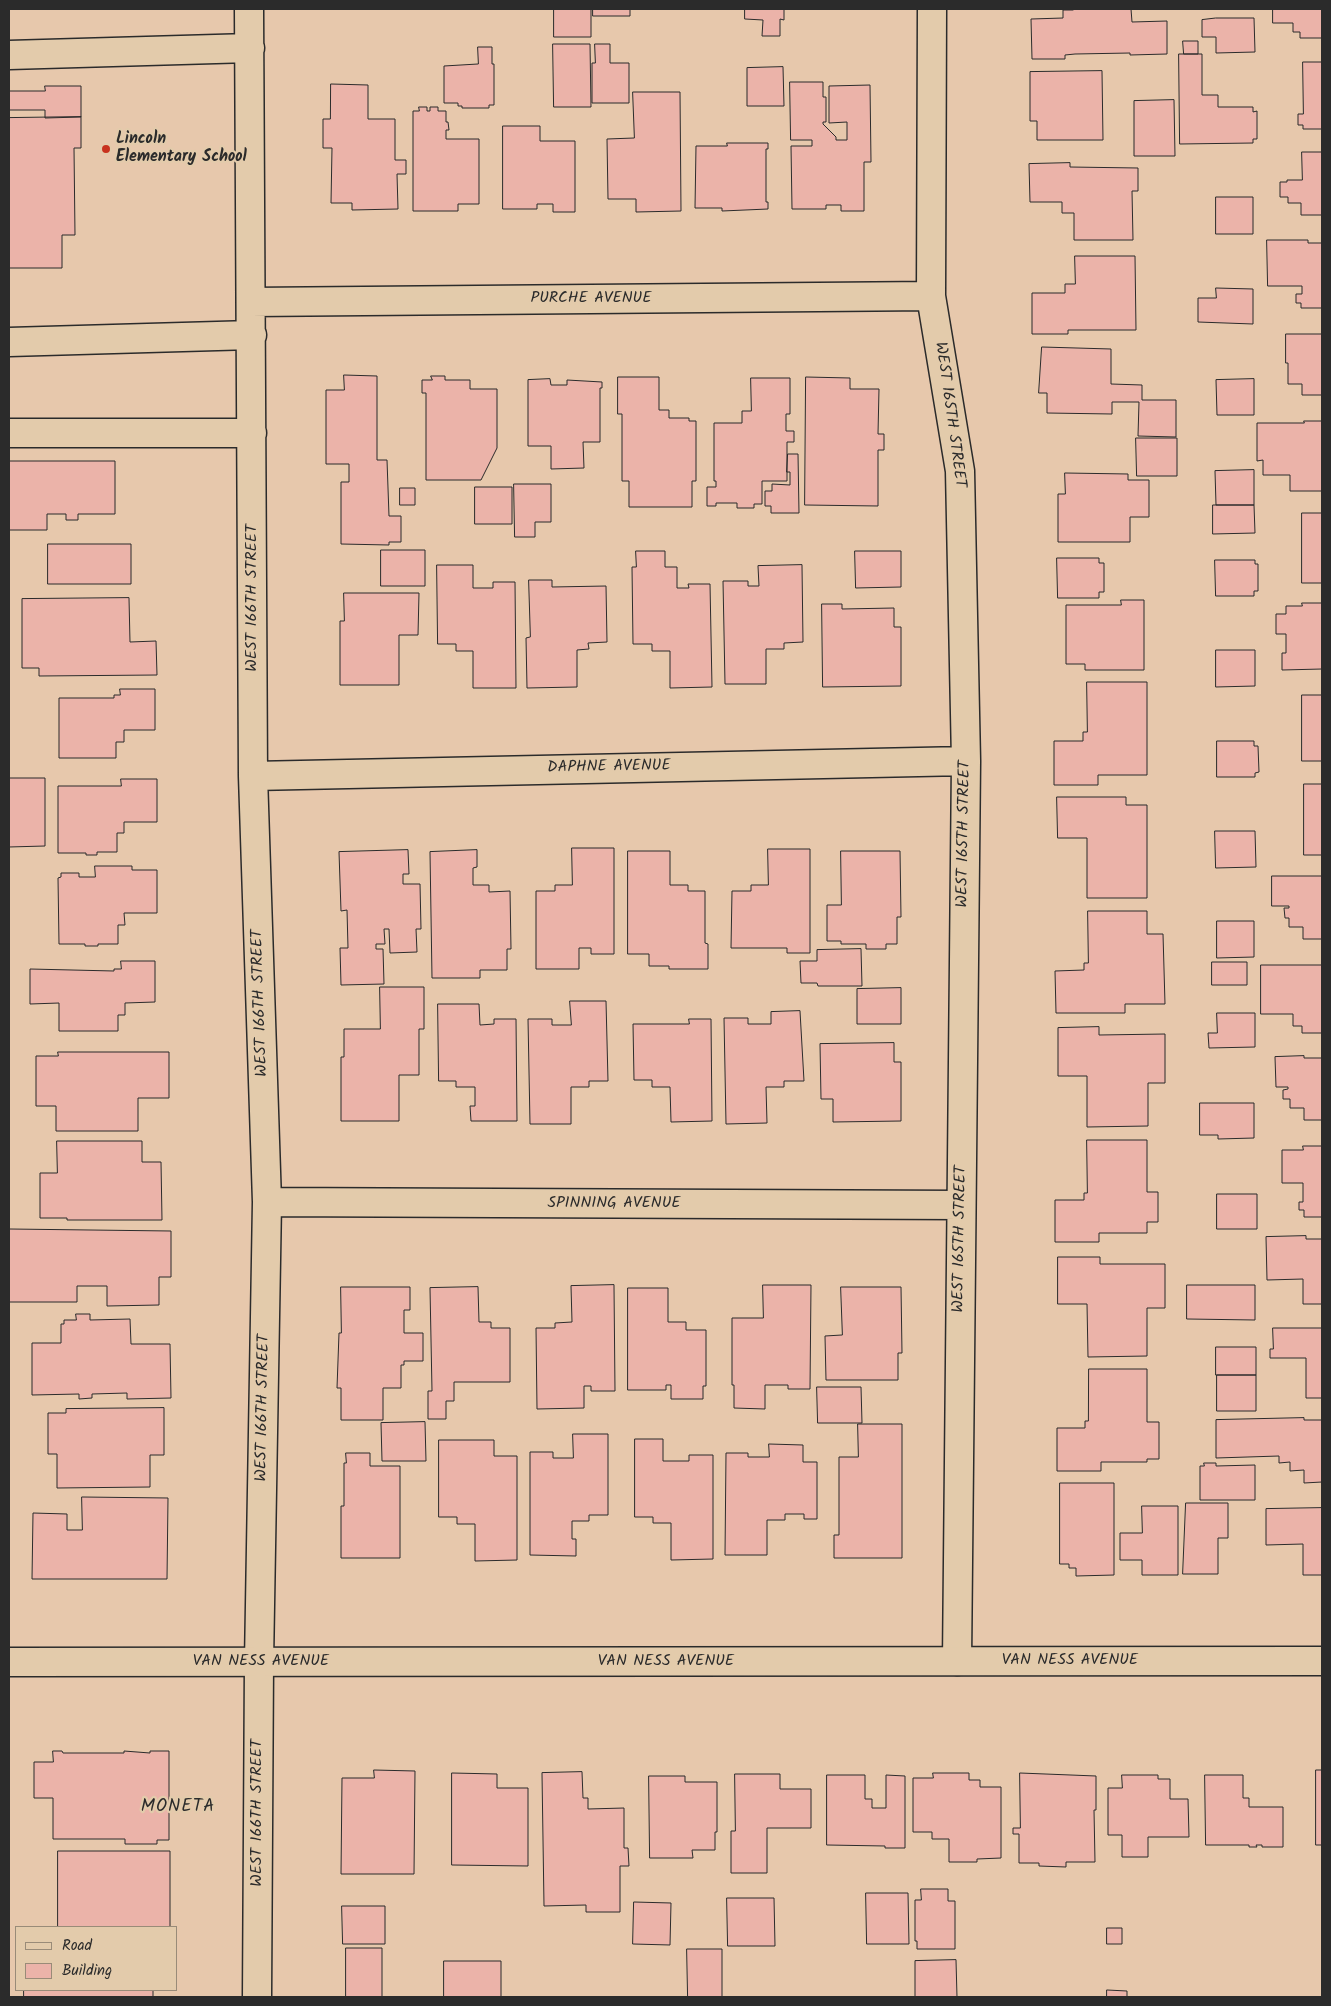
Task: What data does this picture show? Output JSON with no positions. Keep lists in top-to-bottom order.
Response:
{
  "streets": {
    "street": [
      "PURCHE AVENUE",
      "WEST 165TH STREET",
      "WEST 166TH STREET",
      "DAPHNE AVENUE",
      "SPINNING AVENUE",
      "VAN NESS AVENUE"
    ]
  },
  "crossings": [
    ["PURCHE AVENUE", "WEST 165TH STREET"],
    ["PURCHE AVENUE", "WEST 166TH STREET"],
    ["WEST 165TH STREET", "DAPHNE AVENUE"],
    ["WEST 165TH STREET", "SPINNING AVENUE"],
    ["WEST 165TH STREET", "VAN NESS AVENUE"],
    ["WEST 166TH STREET", "DAPHNE AVENUE"],
    ["WEST 166TH STREET", "SPINNING AVENUE"],
    ["WEST 166TH STREET", "VAN NESS AVENUE"]
  ],
  "districts": ["MONETA"],
  "places": ["Lincoln Elementary School"],
  "legend": ["Road", "Building"]
}
